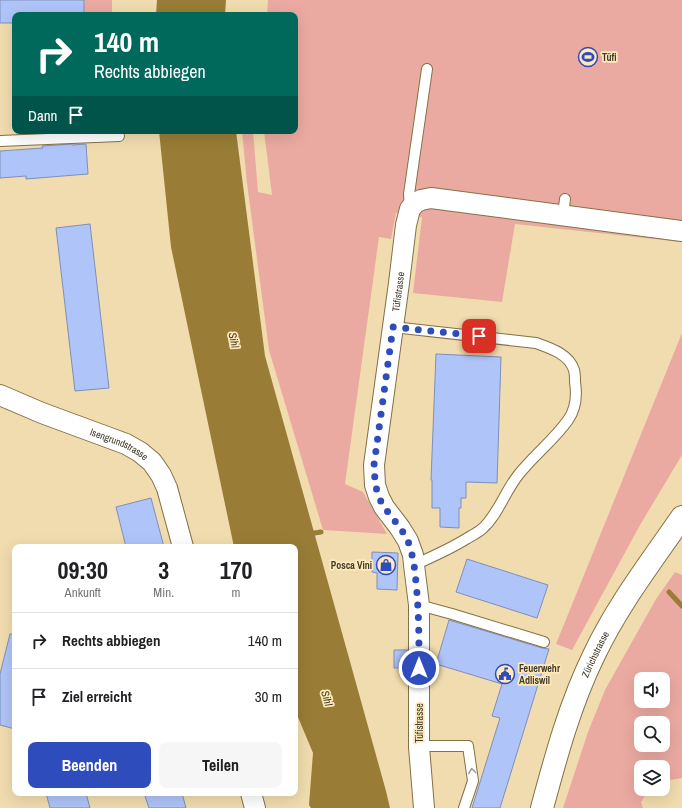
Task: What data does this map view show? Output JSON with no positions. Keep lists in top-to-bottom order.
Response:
{
  "streets": {
    "main road": ["Zürichstrasse"],
    "street": ["Tüfistrasse", "Isengrundstrasse"]
  },
  "water": ["Sihl"],
  "places": {
    "sports": ["Tüfi"],
    "shop": ["Posca Vini"],
    "public building": ["Feuerwehr Adliswil"]
  },
  "page": {
    "turn": ["140 m", "Rechts abbiegen"],
    "then": "Dann",
    "eta": [
      "09:30",
      "Ankunft",
      "3",
      "Min.",
      "170",
      "m"
    ],
    "list": [
      {
        "name": "Rechts abbiegen",
        "value": "140 m"
      },
      {
        "name": "Ziel erreicht",
        "value": "30 m"
      }
    ],
    "buttons": ["Beenden", "Teilen"]
  }
}
